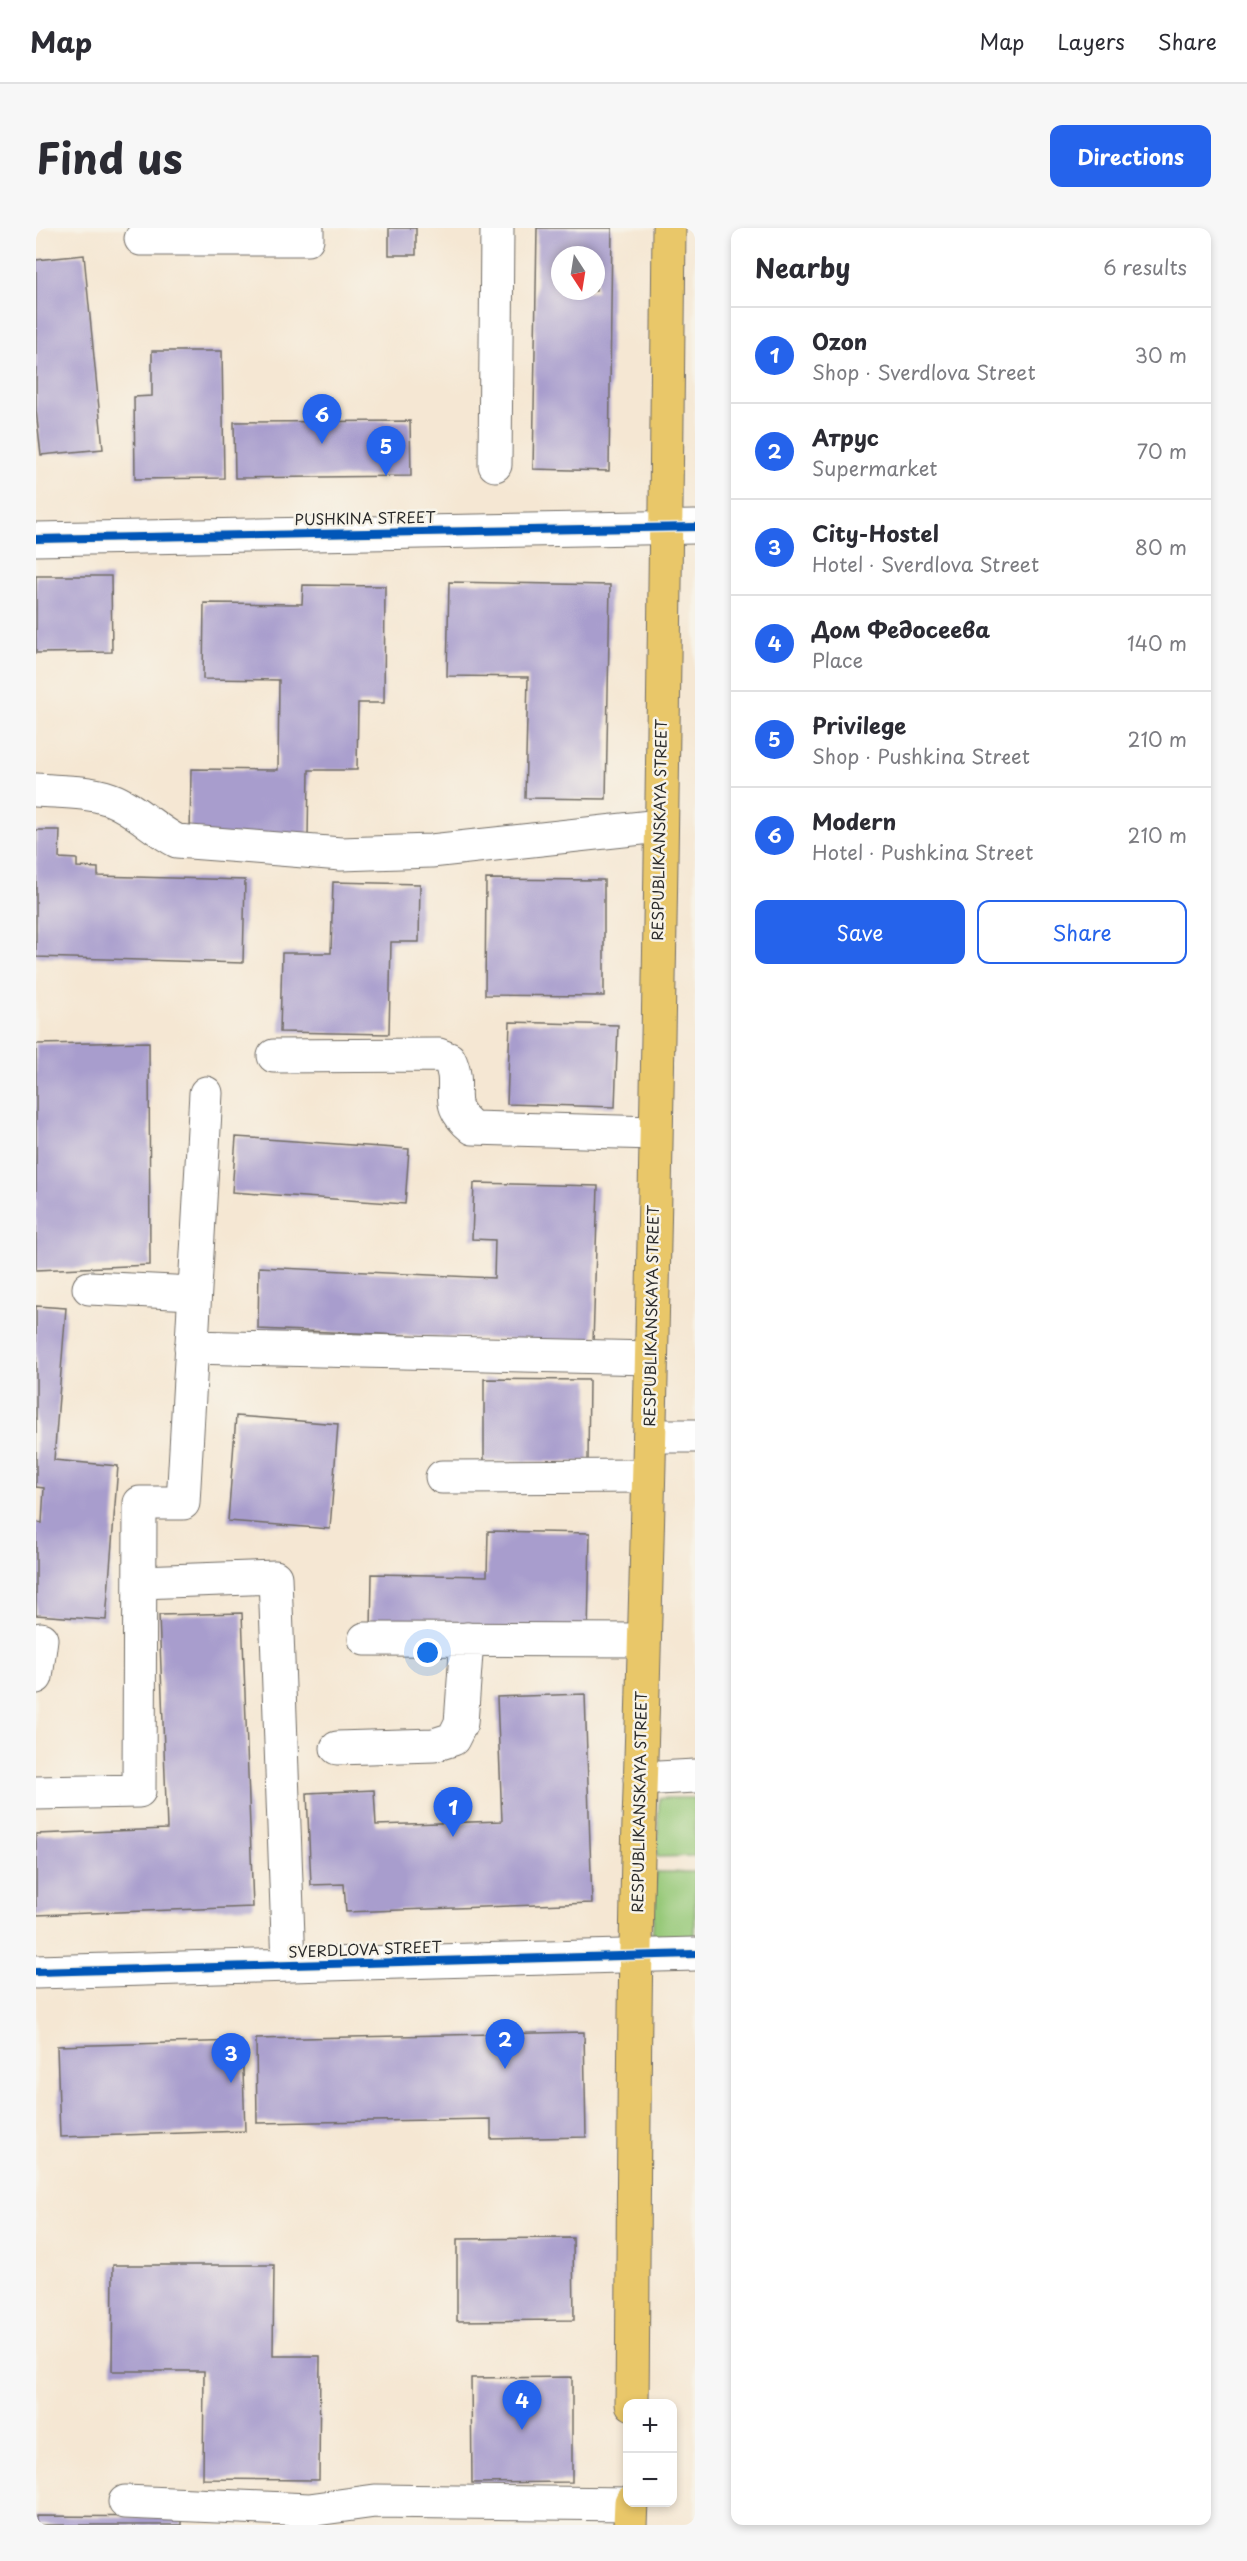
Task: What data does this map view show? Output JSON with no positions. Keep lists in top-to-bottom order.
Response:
{
  "streets": {
    "main road": ["RESPUBLIKANSKAYA STREET"],
    "street": ["PUSHKINA STREET", "SVERDLOVA STREET"]
  },
  "crossings": [
    ["PUSHKINA STREET", "RESPUBLIKANSKAYA STREET"],
    ["RESPUBLIKANSKAYA STREET", "SVERDLOVA STREET"]
  ],
  "north": "bottom",
  "page": {
    "header": "Map",
    "nav": ["Map", "Layers", "Share"],
    "title": "Find us",
    "buttons": [
      "Directions",
      ["Save", "Share"]
    ],
    "heading": ["Nearby", "6 results"],
    "list": [
      {
        "mark": "1",
        "name": "Ozon",
        "note": "Shop · Sverdlova Street",
        "value": "30 m"
      },
      {
        "mark": "2",
        "name": "Атрус",
        "note": "Supermarket",
        "value": "70 m"
      },
      {
        "mark": "3",
        "name": "City-Hostel",
        "note": "Hotel · Sverdlova Street",
        "value": "80 m"
      },
      {
        "mark": "4",
        "name": "Дом Федосеева",
        "note": "Place",
        "value": "140 m"
      },
      {
        "mark": "5",
        "name": "Privilege",
        "note": "Shop · Pushkina Street",
        "value": "210 m"
      },
      {
        "mark": "6",
        "name": "Modern",
        "note": "Hotel · Pushkina Street",
        "value": "210 m"
      }
    ],
    "pins": [
      "6",
      "5",
      "1",
      "2",
      "3",
      "4"
    ],
    "map_buttons": ["+", "−"]
  }
}
